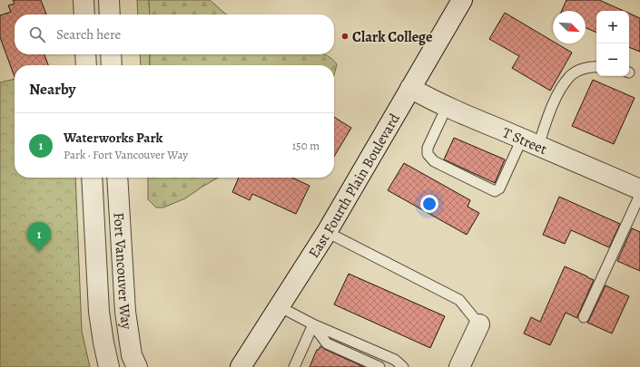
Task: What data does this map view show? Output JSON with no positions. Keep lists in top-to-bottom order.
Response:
{
  "streets": {
    "street": ["T Street", "East Fourth Plain Boulevard", "Fort Vancouver Way"]
  },
  "crossings": [
    ["T Street", "East Fourth Plain Boulevard"]
  ],
  "places": ["Clark College"],
  "north": "bottom right",
  "page": {
    "map_buttons": ["+", "−"],
    "search": "Search here",
    "heading": "Nearby",
    "list": [
      {
        "mark": "1",
        "name": "Waterworks Park",
        "note": "Park · Fort Vancouver Way",
        "value": "150 m"
      }
    ],
    "pins": "1"
  }
}
